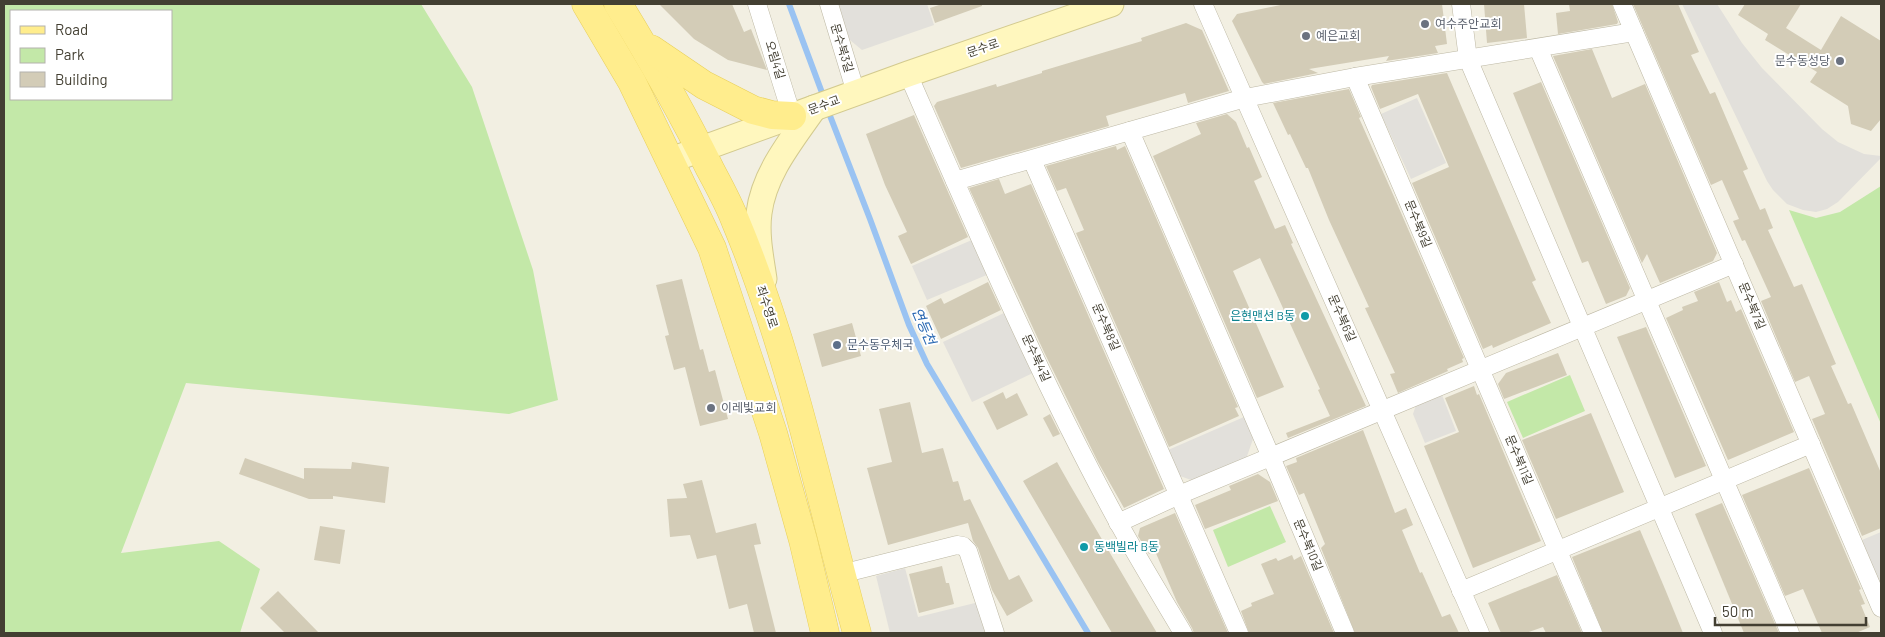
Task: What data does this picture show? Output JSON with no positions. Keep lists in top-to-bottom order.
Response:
{
  "streets": {
    "main road": ["좌수영로"],
    "street": [
      "문수북3길",
      "문수로",
      "오림4길",
      "문수교",
      "문수북9길",
      "문수북7길",
      "문수북6길",
      "문수북8길",
      "문수북4길",
      "문수북11길",
      "문수북10길"
    ]
  },
  "crossings": [
    ["문수북3길", "문수로"],
    ["문수북3길", "문수교"],
    ["문수로", "문수교"],
    ["문수로", "문수북4길"],
    ["오림4길", "문수교"],
    ["문수북9길", "문수북11길"]
  ],
  "water": ["연등천"],
  "places": [
    "여수주안교회",
    "예은교회",
    "문수동성당",
    "은현맨션 B동",
    "문수동우체국",
    "이레빛교회",
    "동백빌라 B동"
  ],
  "legend": ["Road", "Park", "Building"],
  "scale_bar": "50 m"
}
